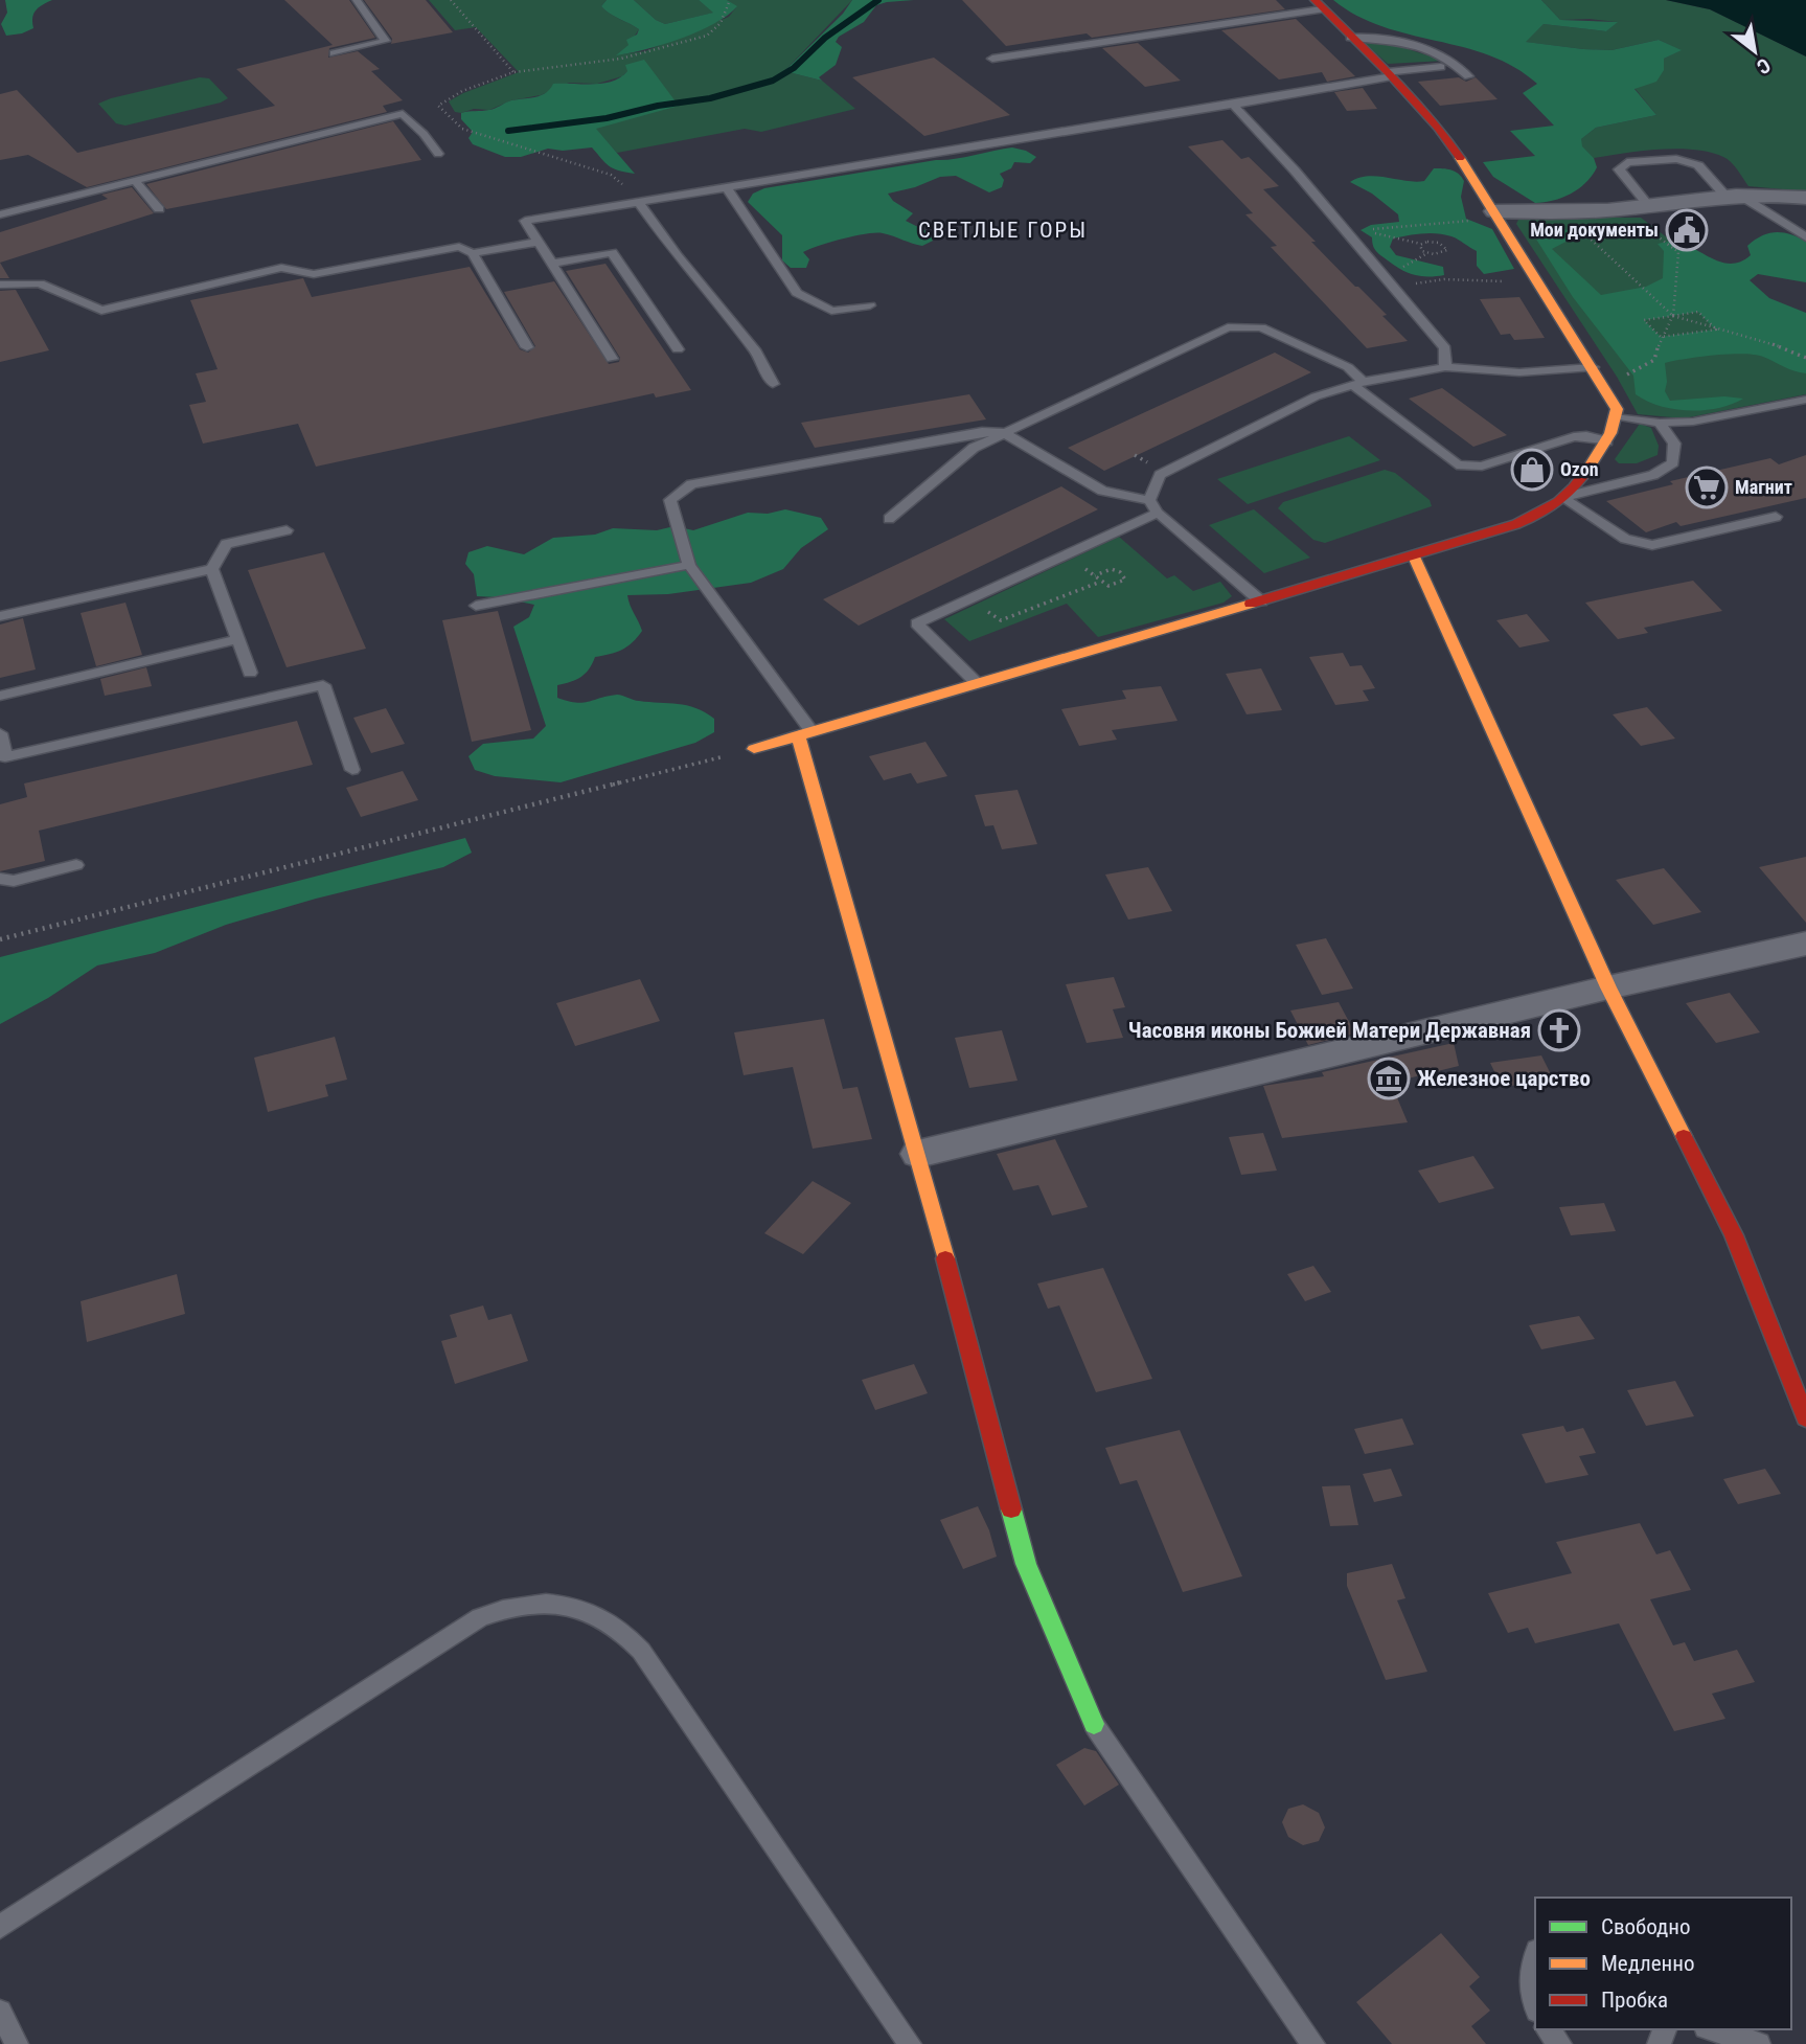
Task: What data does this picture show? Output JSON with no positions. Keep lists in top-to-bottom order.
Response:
{
  "districts": ["СВЕТЛЫЕ ГОРЫ"],
  "places": {
    "public building": ["Мои документы"],
    "shop": ["Ozon"],
    "supermarket": ["Магнит"],
    "church": ["Часовня иконы Божией Матери Державная"],
    "museum": ["Железное царство"]
  },
  "legend": ["Свободно", "Медленно", "Пробка"],
  "north": "bottom right"
}
